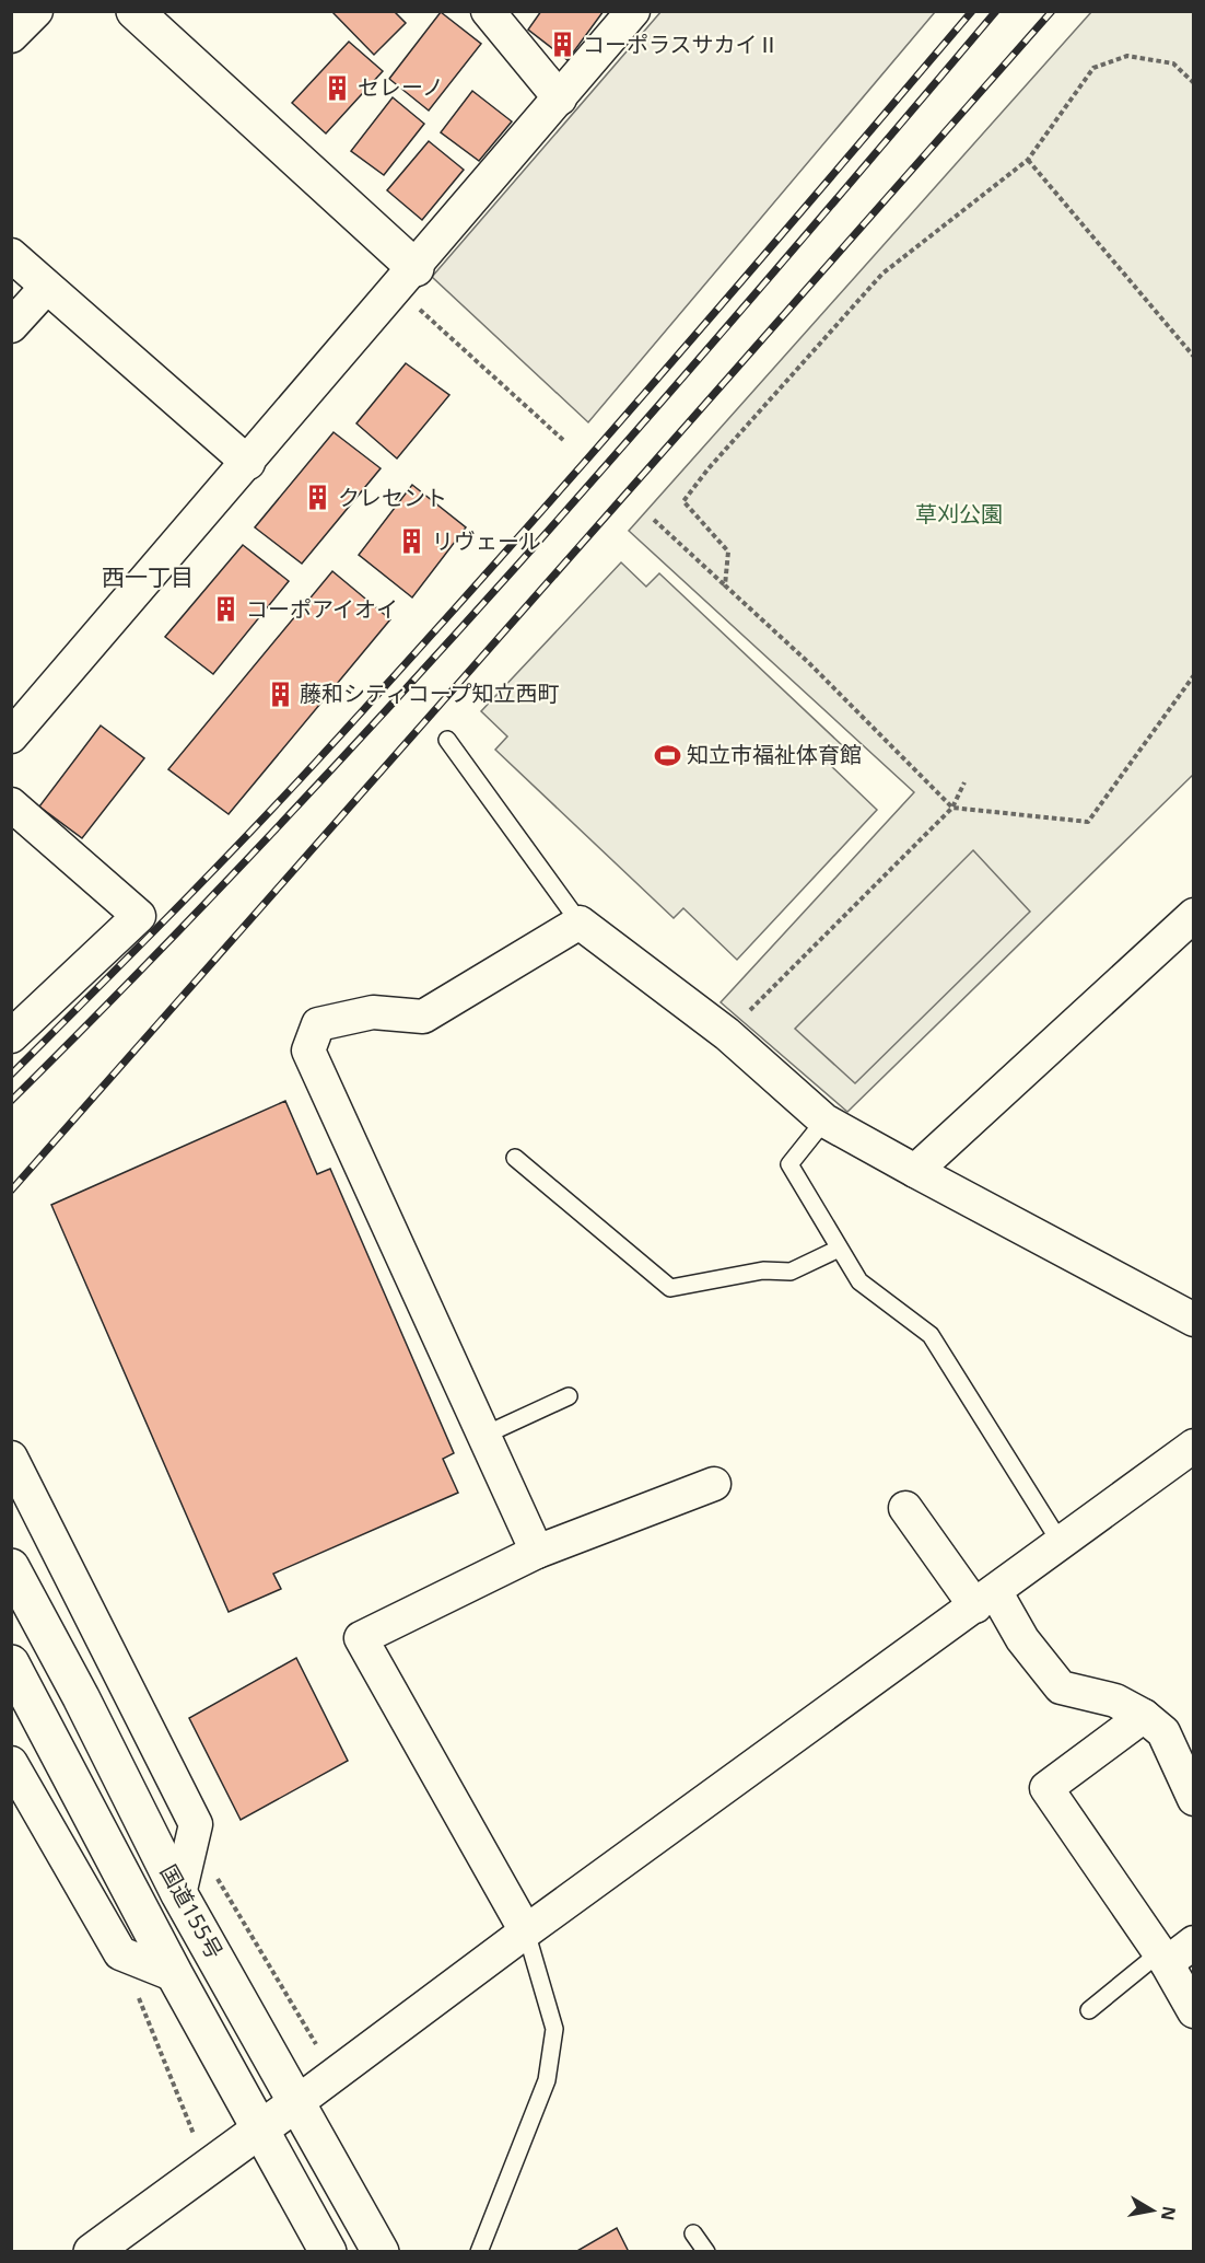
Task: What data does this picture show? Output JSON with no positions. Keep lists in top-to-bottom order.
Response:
{
  "streets": {
    "main road": ["国道155号"]
  },
  "districts": ["西一丁目"],
  "parks": ["草刈公園"],
  "places": {
    "building": [
      "コーポラスサカイⅡ",
      "セレーノ",
      "クレセント",
      "リヴェール",
      "コーポアイオイ",
      "藤和シティコープ知立西町"
    ],
    "sports": ["知立市福祉体育館"]
  },
  "north": "right"
}
